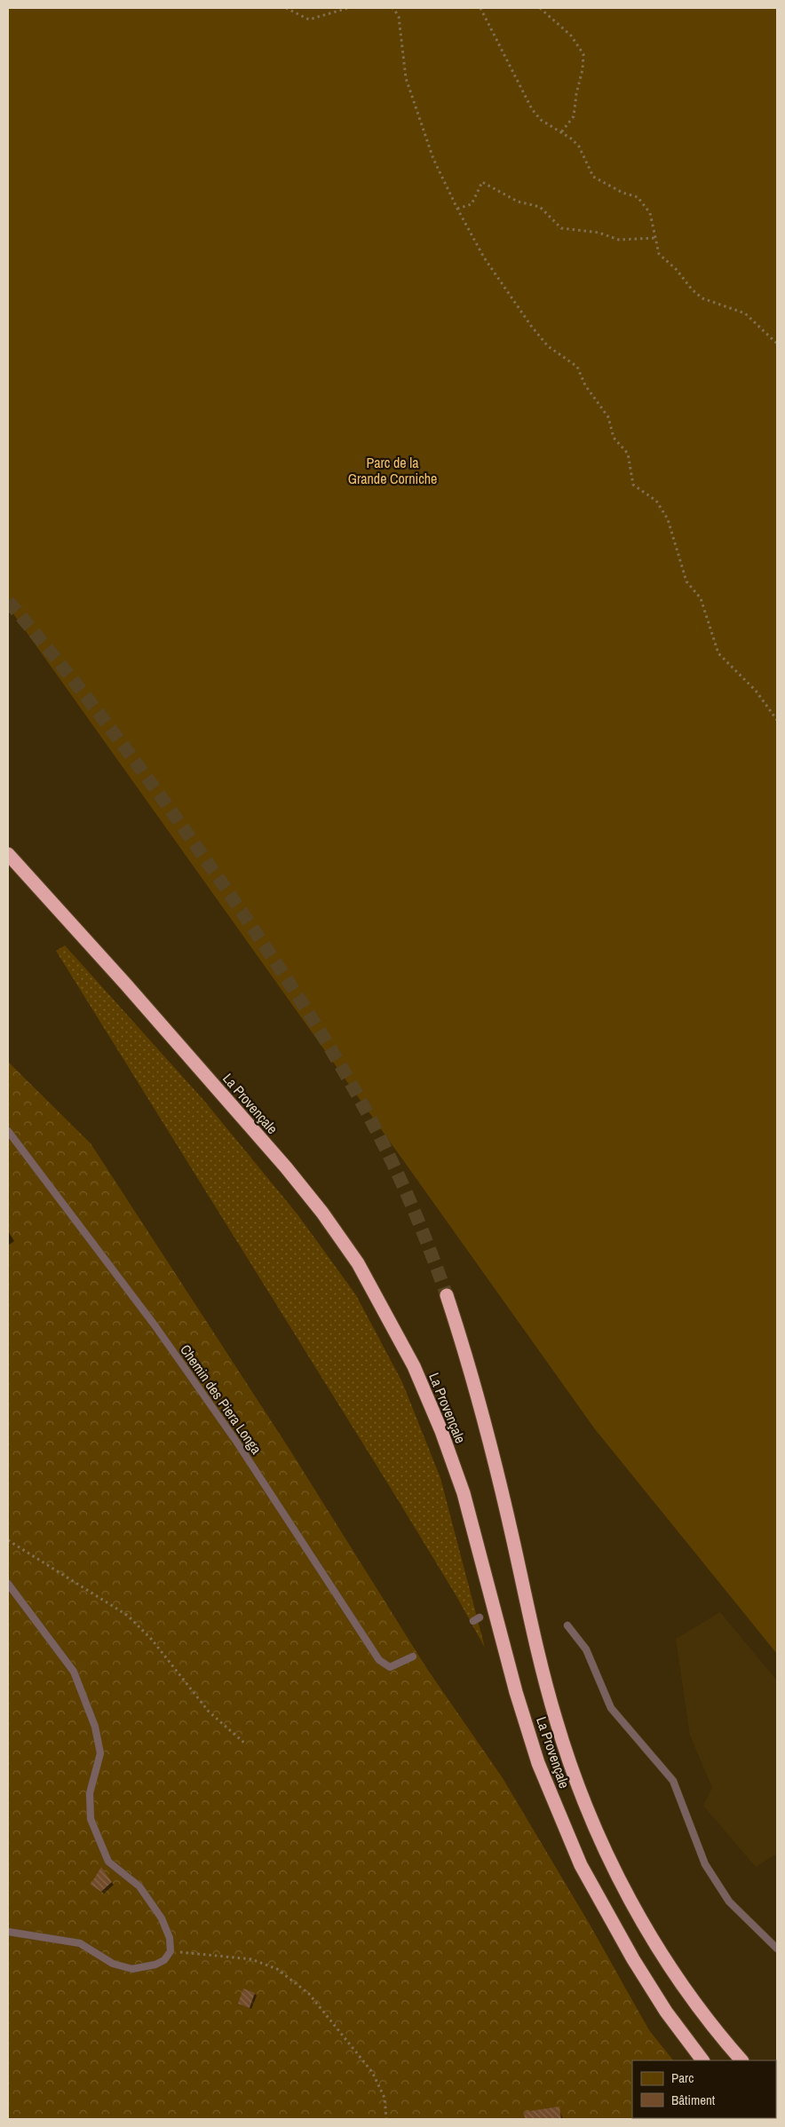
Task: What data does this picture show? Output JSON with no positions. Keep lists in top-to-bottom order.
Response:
{
  "streets": {
    "highway": ["La Provençale"],
    "lane": ["Chemin des Piera Longa"]
  },
  "parks": ["Parc de la Grande Corniche"],
  "legend": ["Parc", "Bâtiment"]
}
